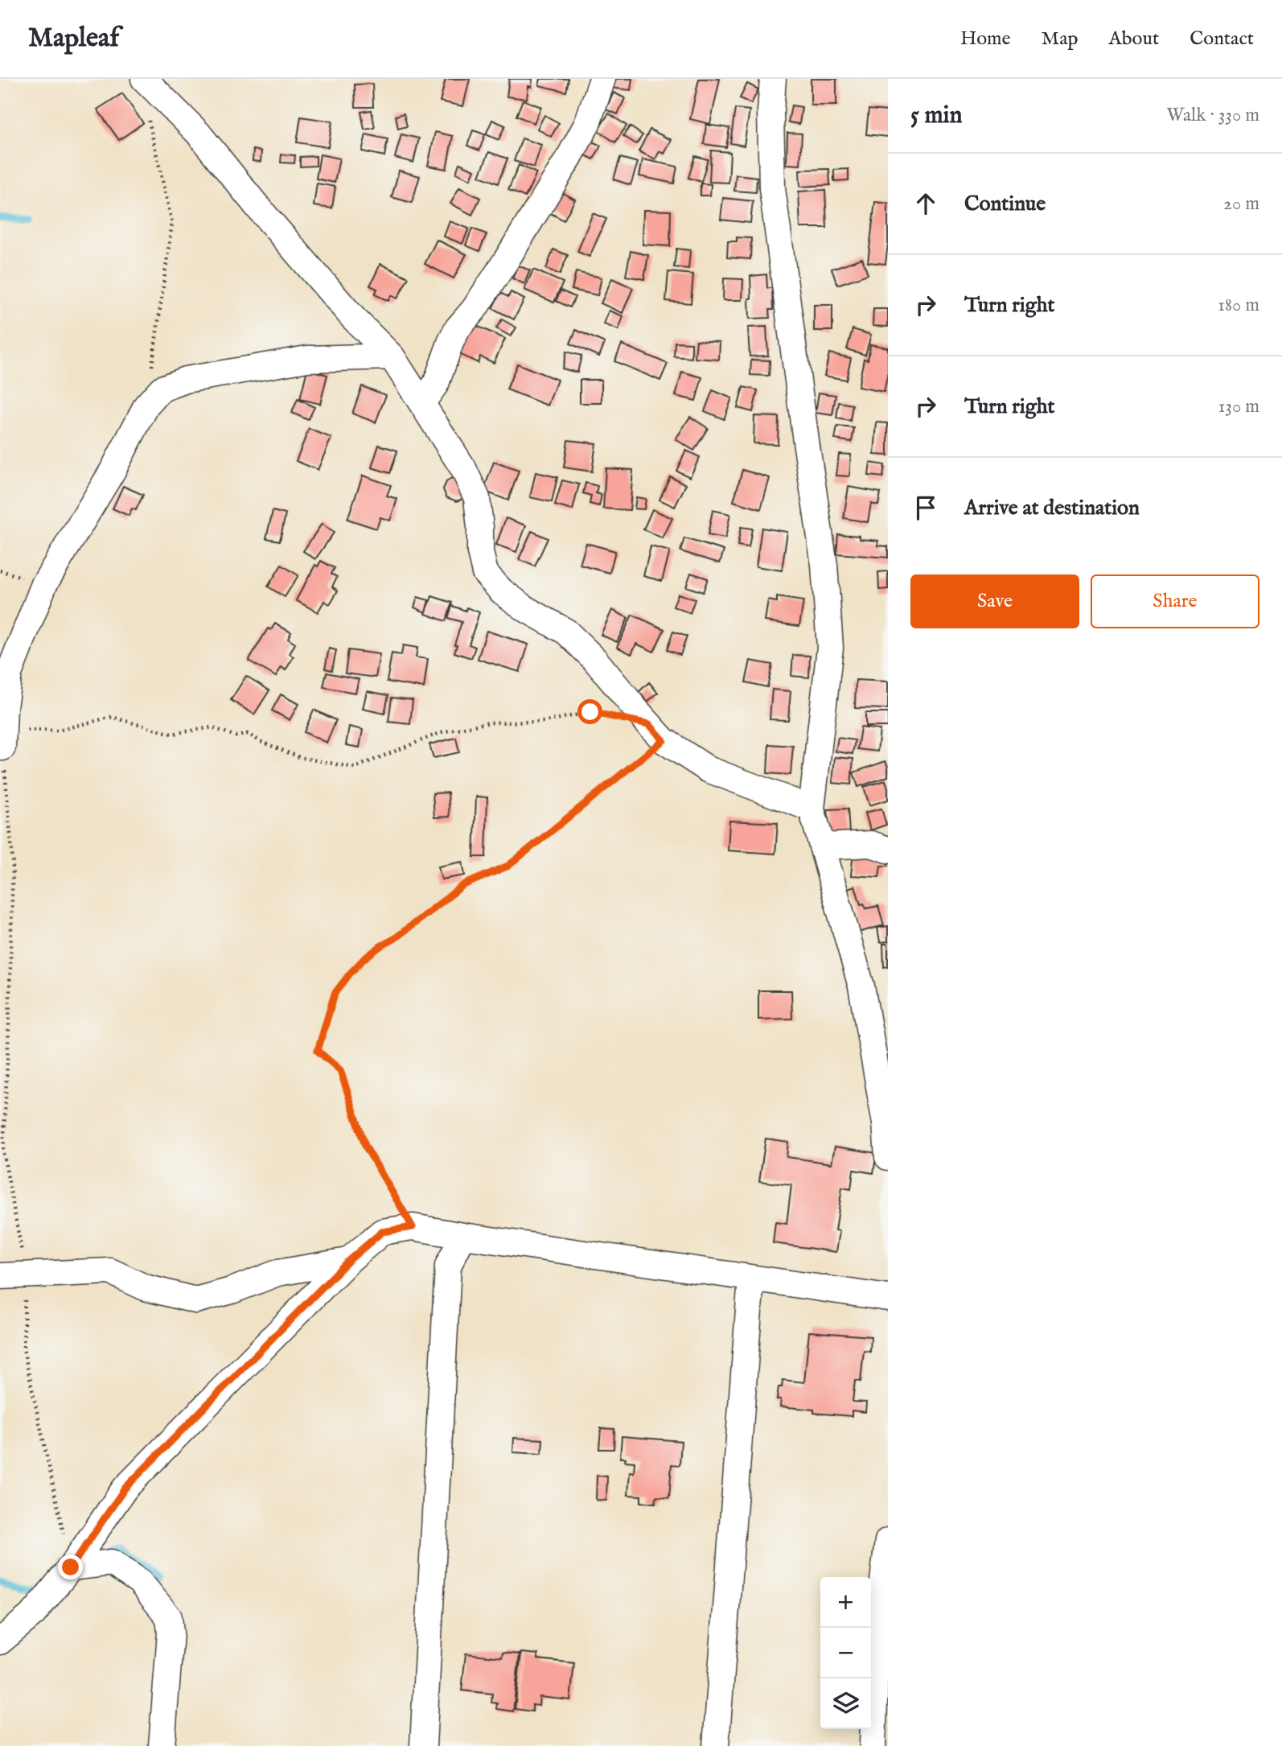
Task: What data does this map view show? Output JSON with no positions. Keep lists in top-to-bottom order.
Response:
{
  "page": {
    "header": "Mapleaf",
    "nav": [
      "Home",
      "Map",
      "About",
      "Contact"
    ],
    "heading": ["5 min", "Walk · 330 m"],
    "list": [
      ["Continue", "20 m"],
      ["Turn right", "180 m"],
      ["Turn right", "130 m"],
      "Arrive at destination"
    ],
    "buttons": ["Save", "Share"],
    "map_buttons": ["+", "−"]
  }
}
